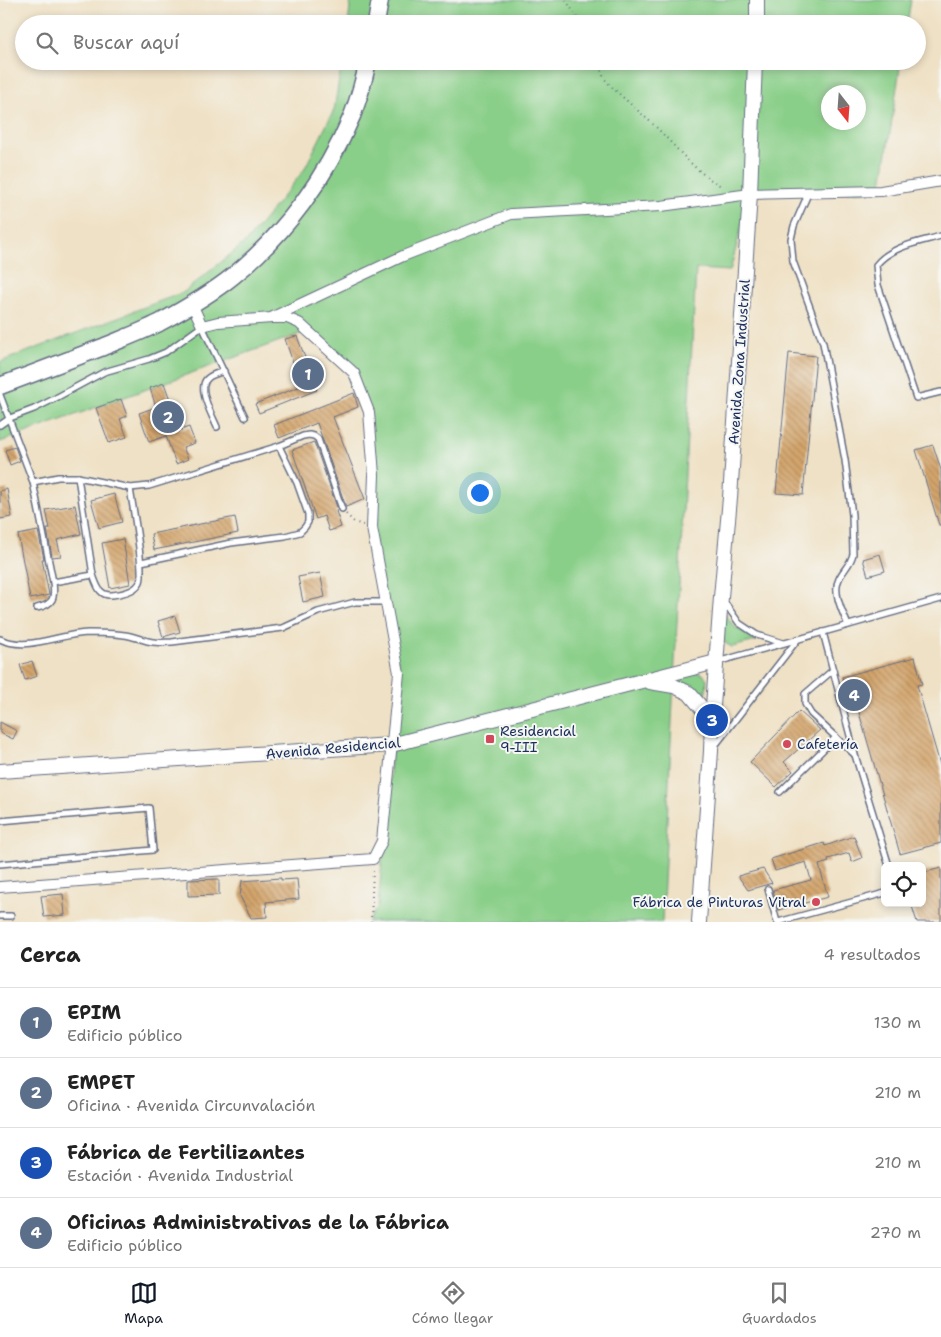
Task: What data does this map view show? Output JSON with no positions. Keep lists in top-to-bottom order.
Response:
{
  "streets": {
    "main road": ["Avenida Zona Industrial", "Avenida Residencial"]
  },
  "crossings": [
    ["Avenida Zona Industrial", "Avenida Residencial"]
  ],
  "places": {
    "transit": ["Residencial 9-III"],
    "other": ["Cafetería", "Fábrica de Pinturas Vitral"]
  },
  "north": "bottom",
  "page": {
    "search": "Buscar aquí",
    "pins": [
      "1",
      "2",
      "4",
      "3"
    ],
    "heading": ["Cerca", "4 resultados"],
    "list": [
      {
        "mark": "1",
        "name": "EPIM",
        "note": "Edificio público",
        "value": "130 m"
      },
      {
        "mark": "2",
        "name": "EMPET",
        "note": "Oficina · Avenida Circunvalación",
        "value": "210 m"
      },
      {
        "mark": "3",
        "name": "Fábrica de Fertilizantes",
        "note": "Estación · Avenida Industrial",
        "value": "210 m"
      },
      {
        "mark": "4",
        "name": "Oficinas Administrativas de la Fábrica",
        "note": "Edificio público",
        "value": "270 m"
      }
    ],
    "nav": ["Mapa", "Cómo llegar", "Guardados"]
  }
}
